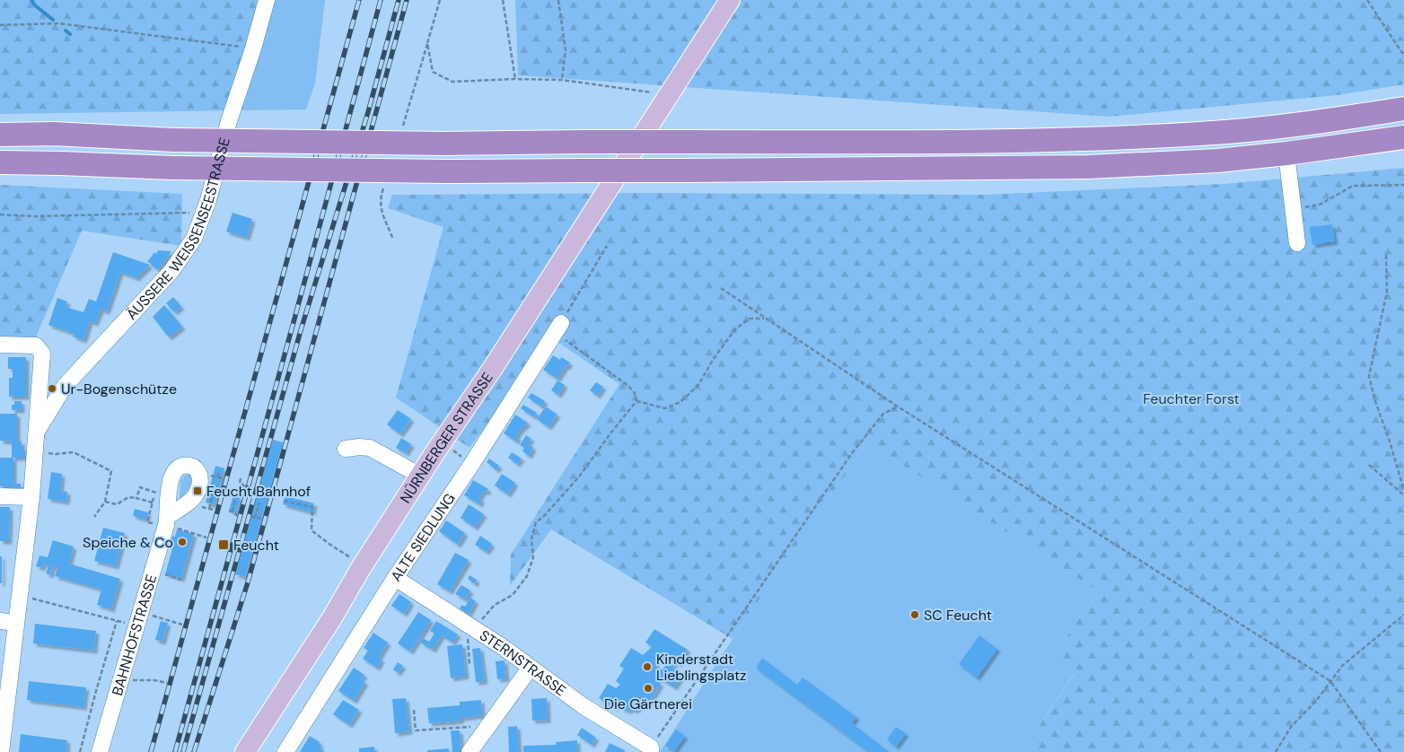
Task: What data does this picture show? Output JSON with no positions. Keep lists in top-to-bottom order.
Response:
{
  "streets": {
    "main road": ["NÜRNBERGER STRASSE"],
    "street": [
      "ÄUSSERE WEISSENSEESTRASSE",
      "ALTE SIEDLUNG",
      "BAHNHOFSTRASSE",
      "STERNSTRASSE"
    ]
  },
  "crossings": [
    ["ALTE SIEDLUNG", "STERNSTRASSE"]
  ],
  "parks": ["Feuchter Forst"],
  "places": {
    "other": [
      "Ur-Bogenschütze",
      "Speiche & Co",
      "SC Feucht",
      "Kinderstadt Lieblingsplatz",
      "Die Gärtnerei"
    ],
    "transit": ["Feucht Bahnhof", "Feucht"]
  }
}
